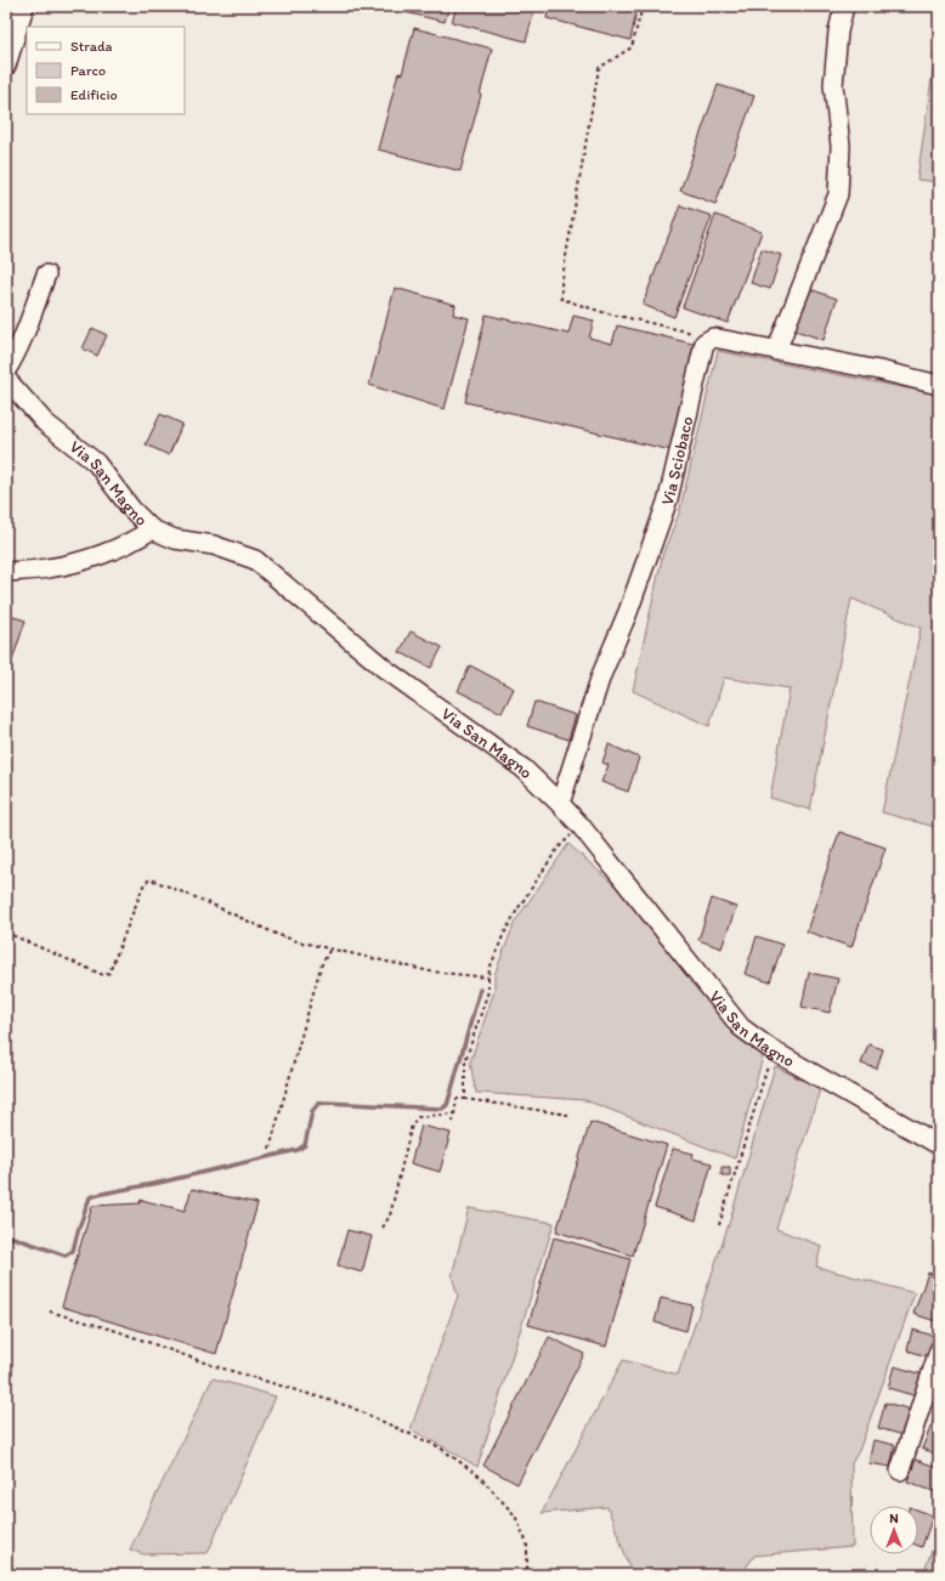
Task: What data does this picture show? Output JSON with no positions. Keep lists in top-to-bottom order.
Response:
{
  "streets": {
    "street": ["Via Sciobaco", "Via San Magno"]
  },
  "crossings": [
    ["Via Sciobaco", "Via San Magno"]
  ],
  "legend": ["Strada", "Parco", "Edificio"],
  "north": "top"
}
